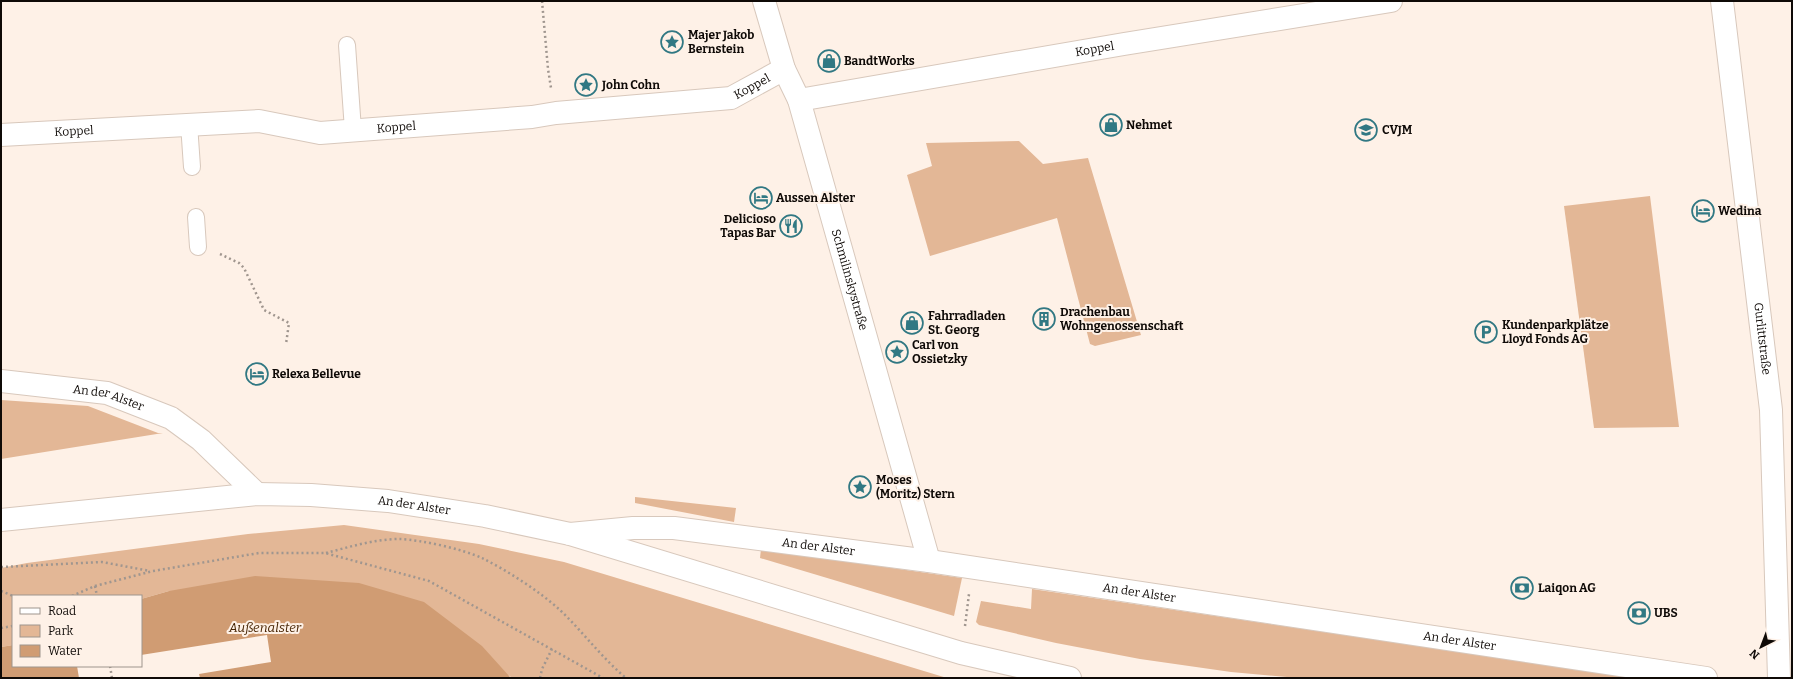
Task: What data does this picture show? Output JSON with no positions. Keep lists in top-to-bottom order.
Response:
{
  "streets": {
    "street": [
      "Koppel",
      "Schmilinskystraße",
      "Gurlittstraße",
      "An der Alster"
    ]
  },
  "crossings": [
    ["Koppel", "Schmilinskystraße"],
    ["Schmilinskystraße", "An der Alster"]
  ],
  "water": ["Außenalster"],
  "places": {
    "place": [
      "Majer Jakob Bernstein",
      "John Cohn",
      "Carl von Ossietzky",
      "Moses (Moritz) Stern"
    ],
    "shop": ["BandtWorks", "Nehmet", "Fahrradladen St. Georg"],
    "school or university": ["CVJM"],
    "hotel": ["Aussen Alster", "Wedina", "Relexa Bellevue"],
    "restaurant": ["Delicioso Tapas Bar"],
    "building": ["Drachenbau Wohngenossenschaft"],
    "parking": ["Kundenparkplätze Lloyd Fonds AG"],
    "bank": ["Laiqon AG", "UBS"]
  },
  "legend": ["Road", "Park", "Water"],
  "north": "bottom left"
}
